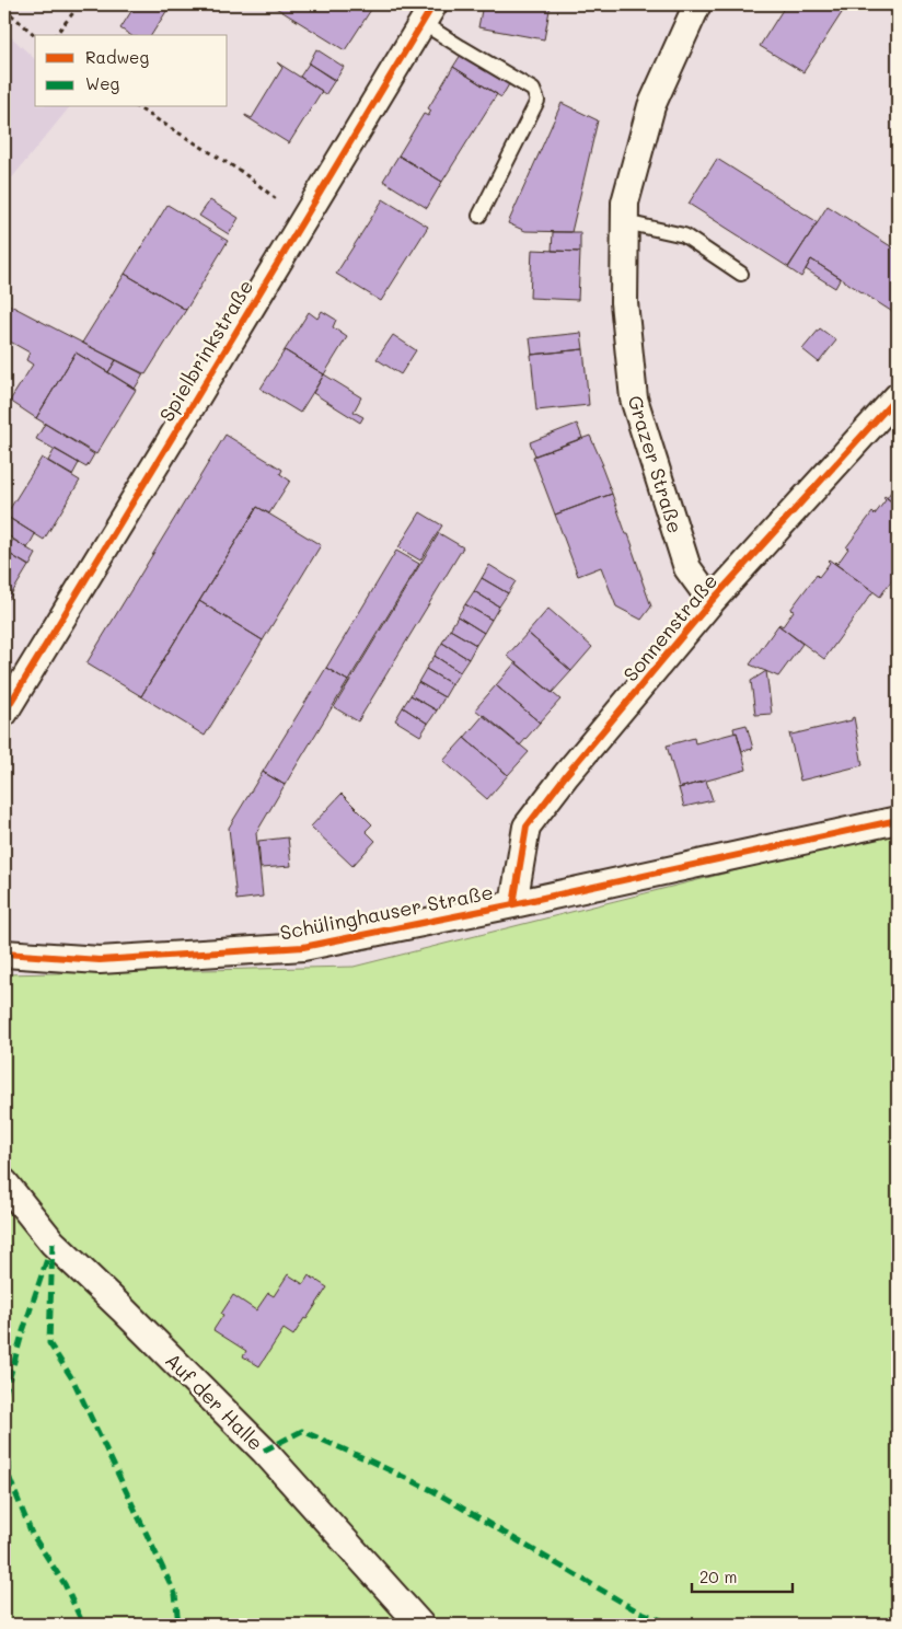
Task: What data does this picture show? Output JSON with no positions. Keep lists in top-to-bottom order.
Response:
{
  "streets": {
    "street": [
      "Spielbrinkstraße",
      "Grazer Straße",
      "Sonnenstraße",
      "Schülinghauser Straße",
      "Auf der Halle"
    ]
  },
  "crossings": [
    ["Grazer Straße", "Sonnenstraße"],
    ["Sonnenstraße", "Schülinghauser Straße"]
  ],
  "legend": ["Radweg", "Weg"],
  "scale_bar": "20 m"
}
